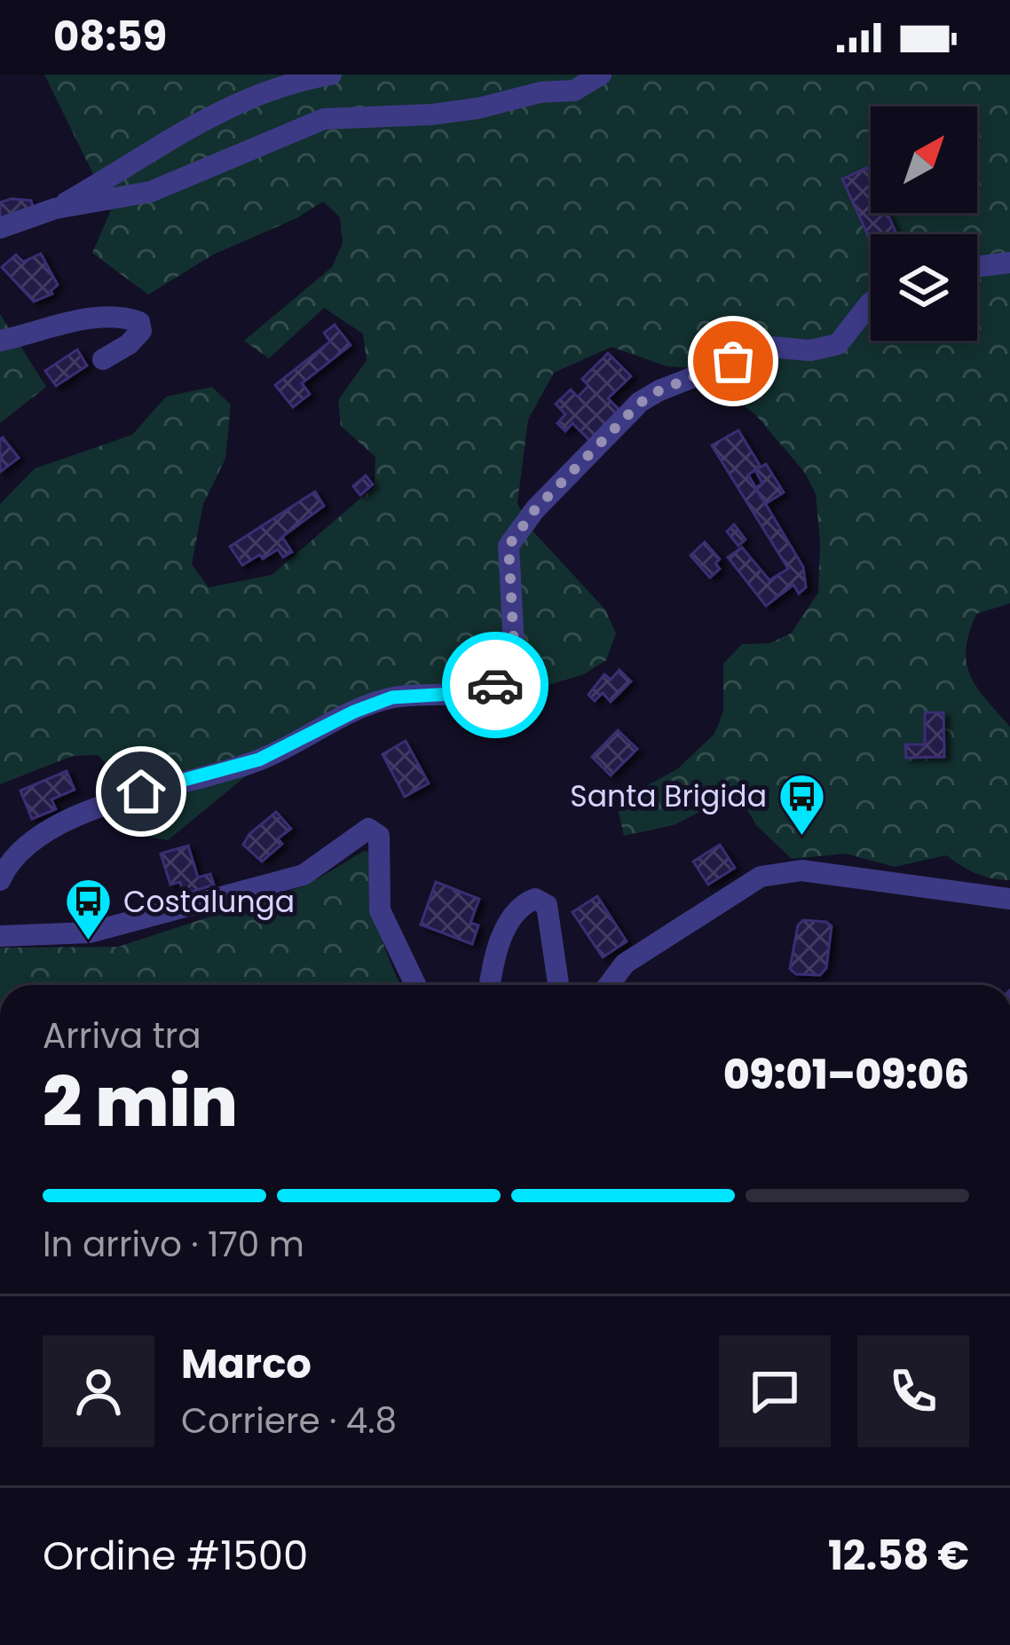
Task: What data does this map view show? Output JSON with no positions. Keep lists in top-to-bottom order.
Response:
{
  "places": {
    "bus stop": ["Santa Brigida", "Costalunga"]
  },
  "north": "top right",
  "page": {
    "status": "08:59",
    "heading": ["2 min", "Arriva tra", "09:01–09:06"],
    "panel": [
      "Marco",
      "Corriere · 4.8",
      "Ordine #1500",
      "12.58 €"
    ],
    "bar": "In arrivo · 170 m"
  }
}
